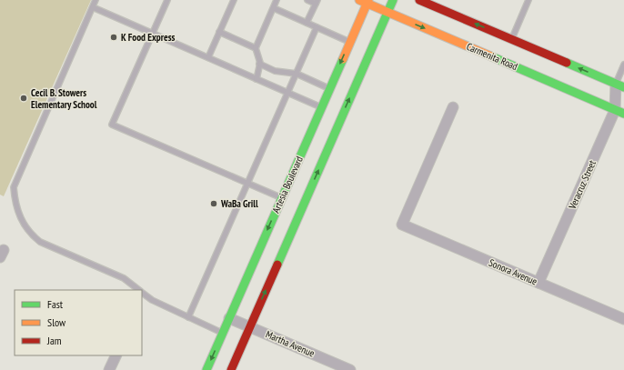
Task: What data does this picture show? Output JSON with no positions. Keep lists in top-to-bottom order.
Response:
{
  "streets": {
    "main road": ["Carmenita Road", "Artesia Boulevard"],
    "street": ["Veracruz Street", "Sonora Avenue", "Martha Avenue"]
  },
  "crossings": [
    ["Carmenita Road", "Artesia Boulevard"],
    ["Carmenita Road", "Veracruz Street"],
    ["Artesia Boulevard", "Martha Avenue"],
    ["Veracruz Street", "Sonora Avenue"]
  ],
  "places": ["K Food Express", "Cecil B. Stowers Elementary School", "WaBa Grill"],
  "legend": ["Fast", "Slow", "Jam"]
}
